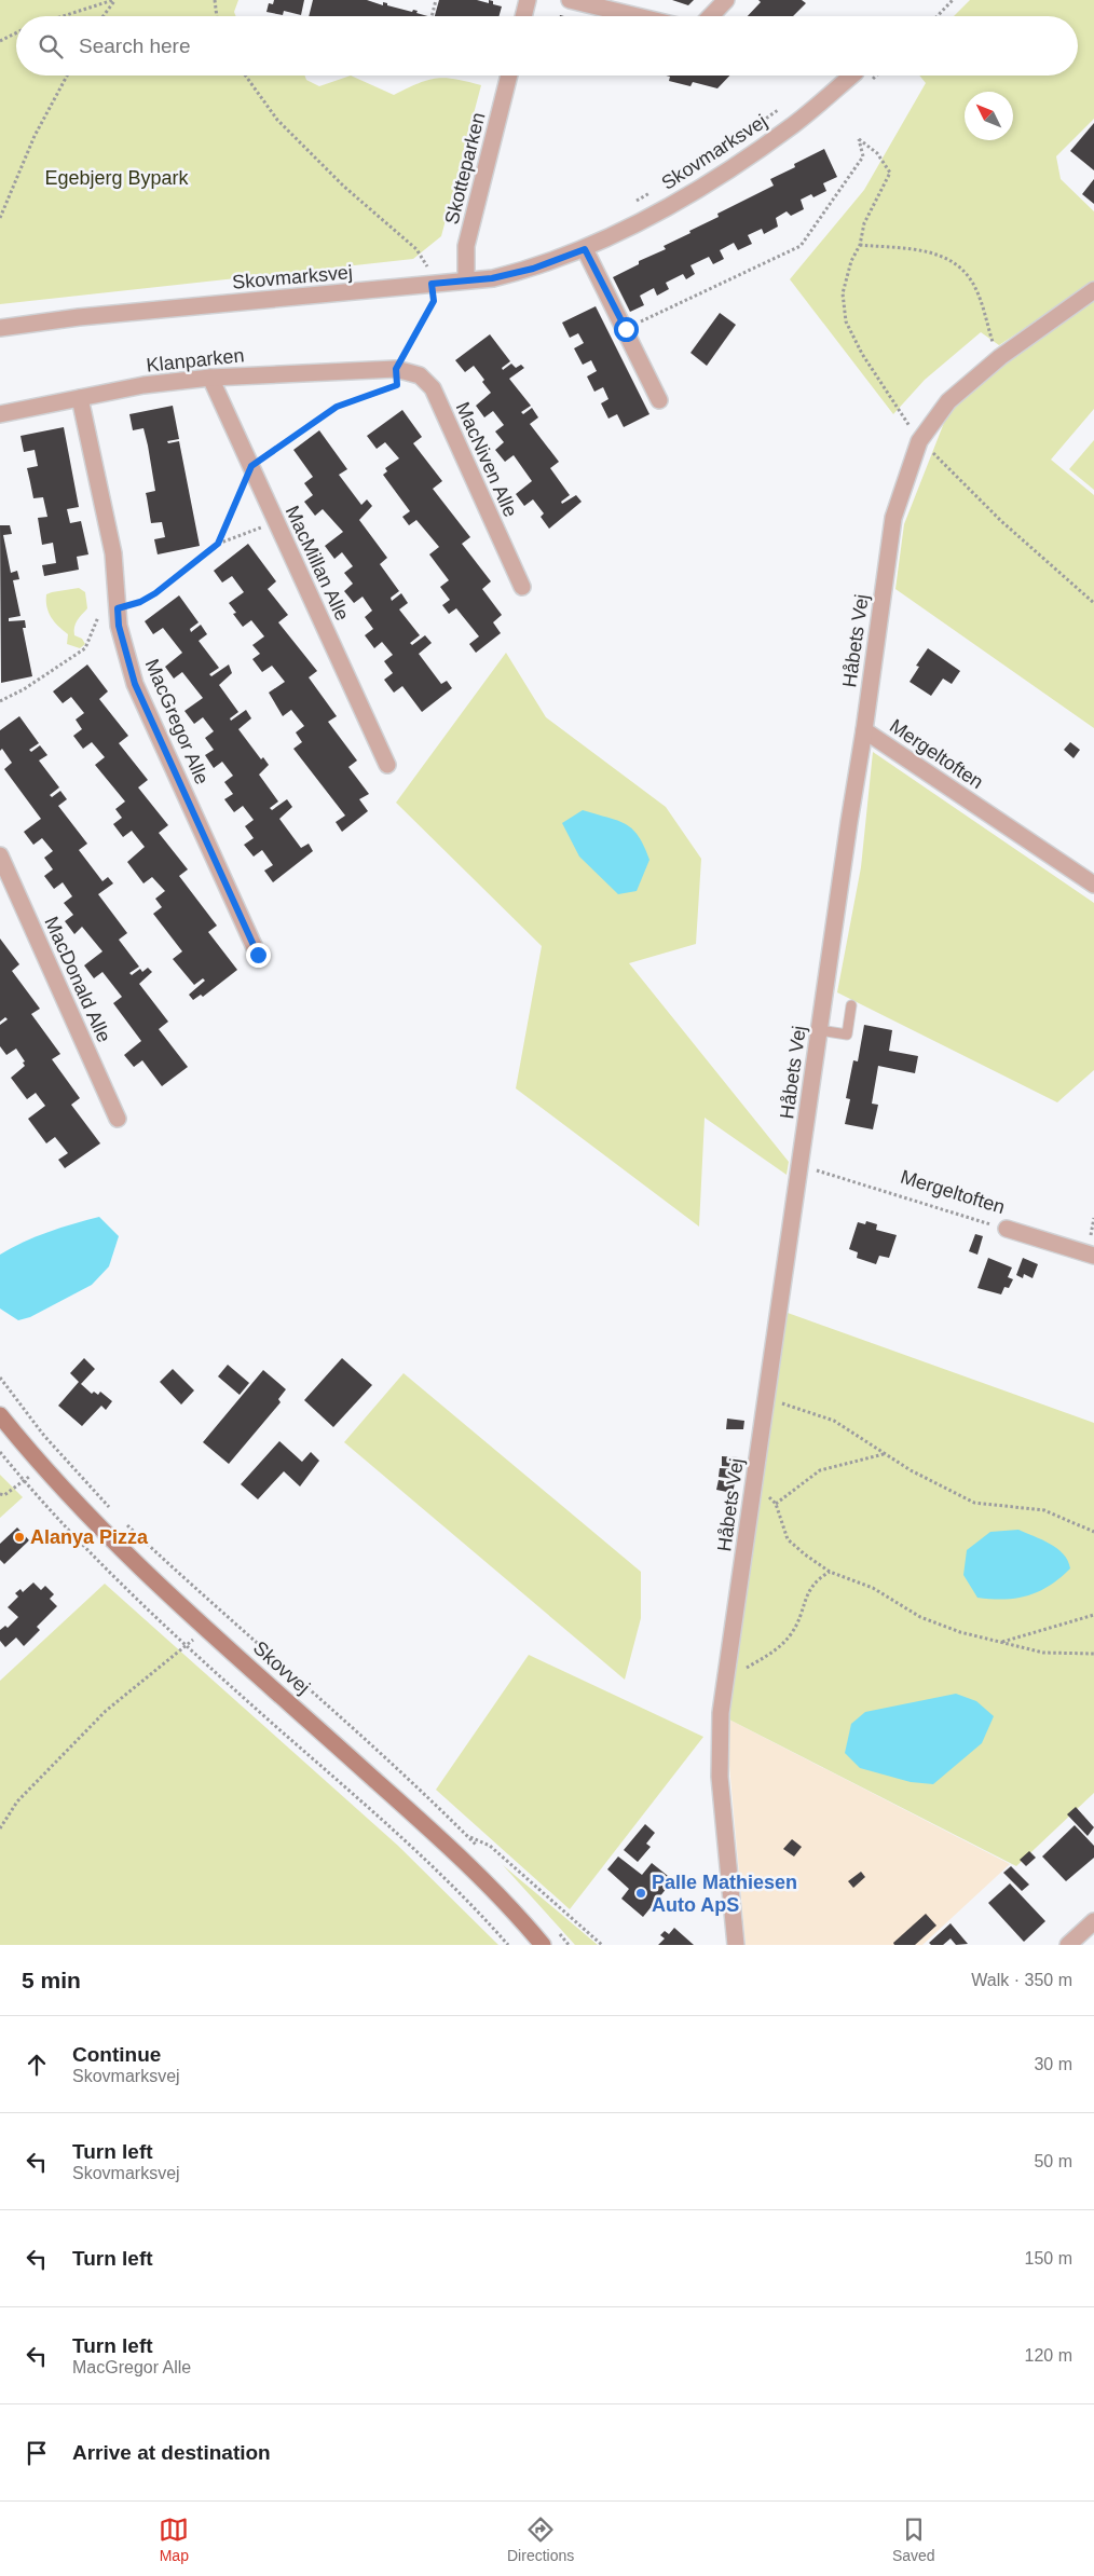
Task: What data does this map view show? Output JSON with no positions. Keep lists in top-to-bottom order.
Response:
{
  "streets": {
    "street": [
      "Skovmarksvej",
      "Skotteparken",
      "Klanparken",
      "MacNiven Alle",
      "MacMillan Alle",
      "Håbets Vej",
      "MacGregor Alle",
      "Mergeltoften",
      "MacDonald Alle",
      "Skovvej"
    ]
  },
  "crossings": [
    ["Skovmarksvej", "Skotteparken"],
    ["Klanparken", "MacNiven Alle"],
    ["Klanparken", "MacMillan Alle"],
    ["Klanparken", "MacGregor Alle"],
    ["Håbets Vej", "Mergeltoften"]
  ],
  "parks": ["Egebjerg Bypark"],
  "places": ["Alanya Pizza", "Palle Mathiesen Auto ApS"],
  "north": "top left",
  "page": {
    "search": "Search here",
    "heading": ["5 min", "Walk · 350 m"],
    "list": [
      ["Continue", "Skovmarksvej", "30 m"],
      ["Turn left", "Skovmarksvej", "50 m"],
      ["Turn left", "150 m"],
      ["Turn left", "MacGregor Alle", "120 m"],
      "Arrive at destination"
    ],
    "nav": ["Map", "Directions", "Saved"]
  }
}
